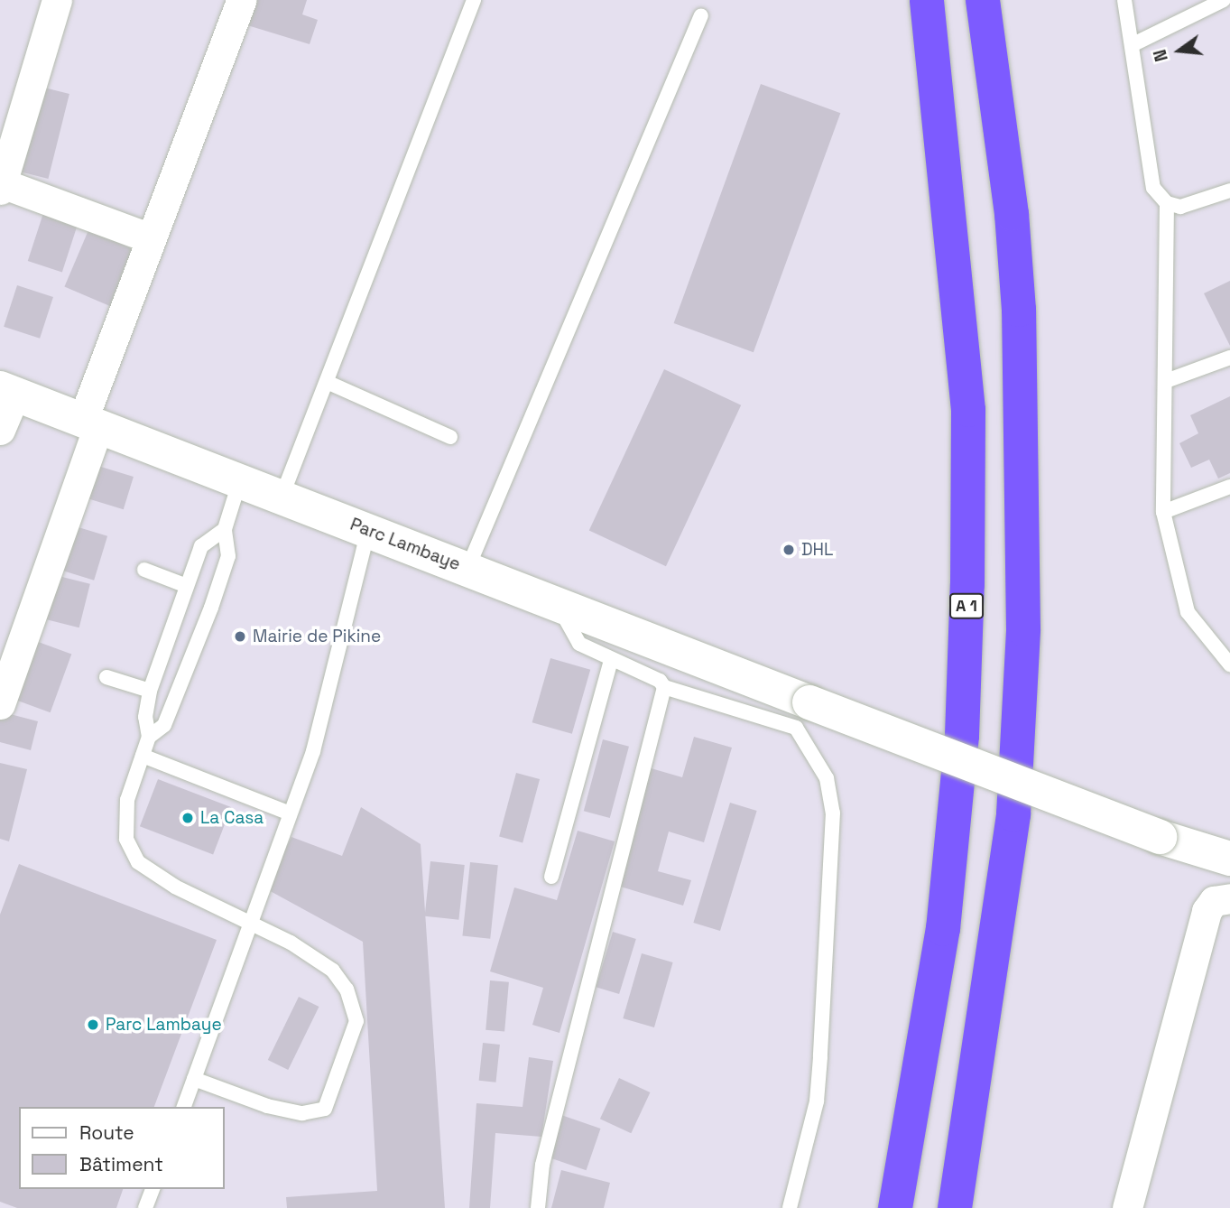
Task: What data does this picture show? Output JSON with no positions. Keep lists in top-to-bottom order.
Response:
{
  "streets": {
    "highway": ["A 1"],
    "street": ["Parc Lambaye"]
  },
  "places": [
    "DHL",
    "Mairie de Pikine",
    "La Casa",
    "Parc Lambaye"
  ],
  "legend": ["Route", "Bâtiment"],
  "north": "left"
}
